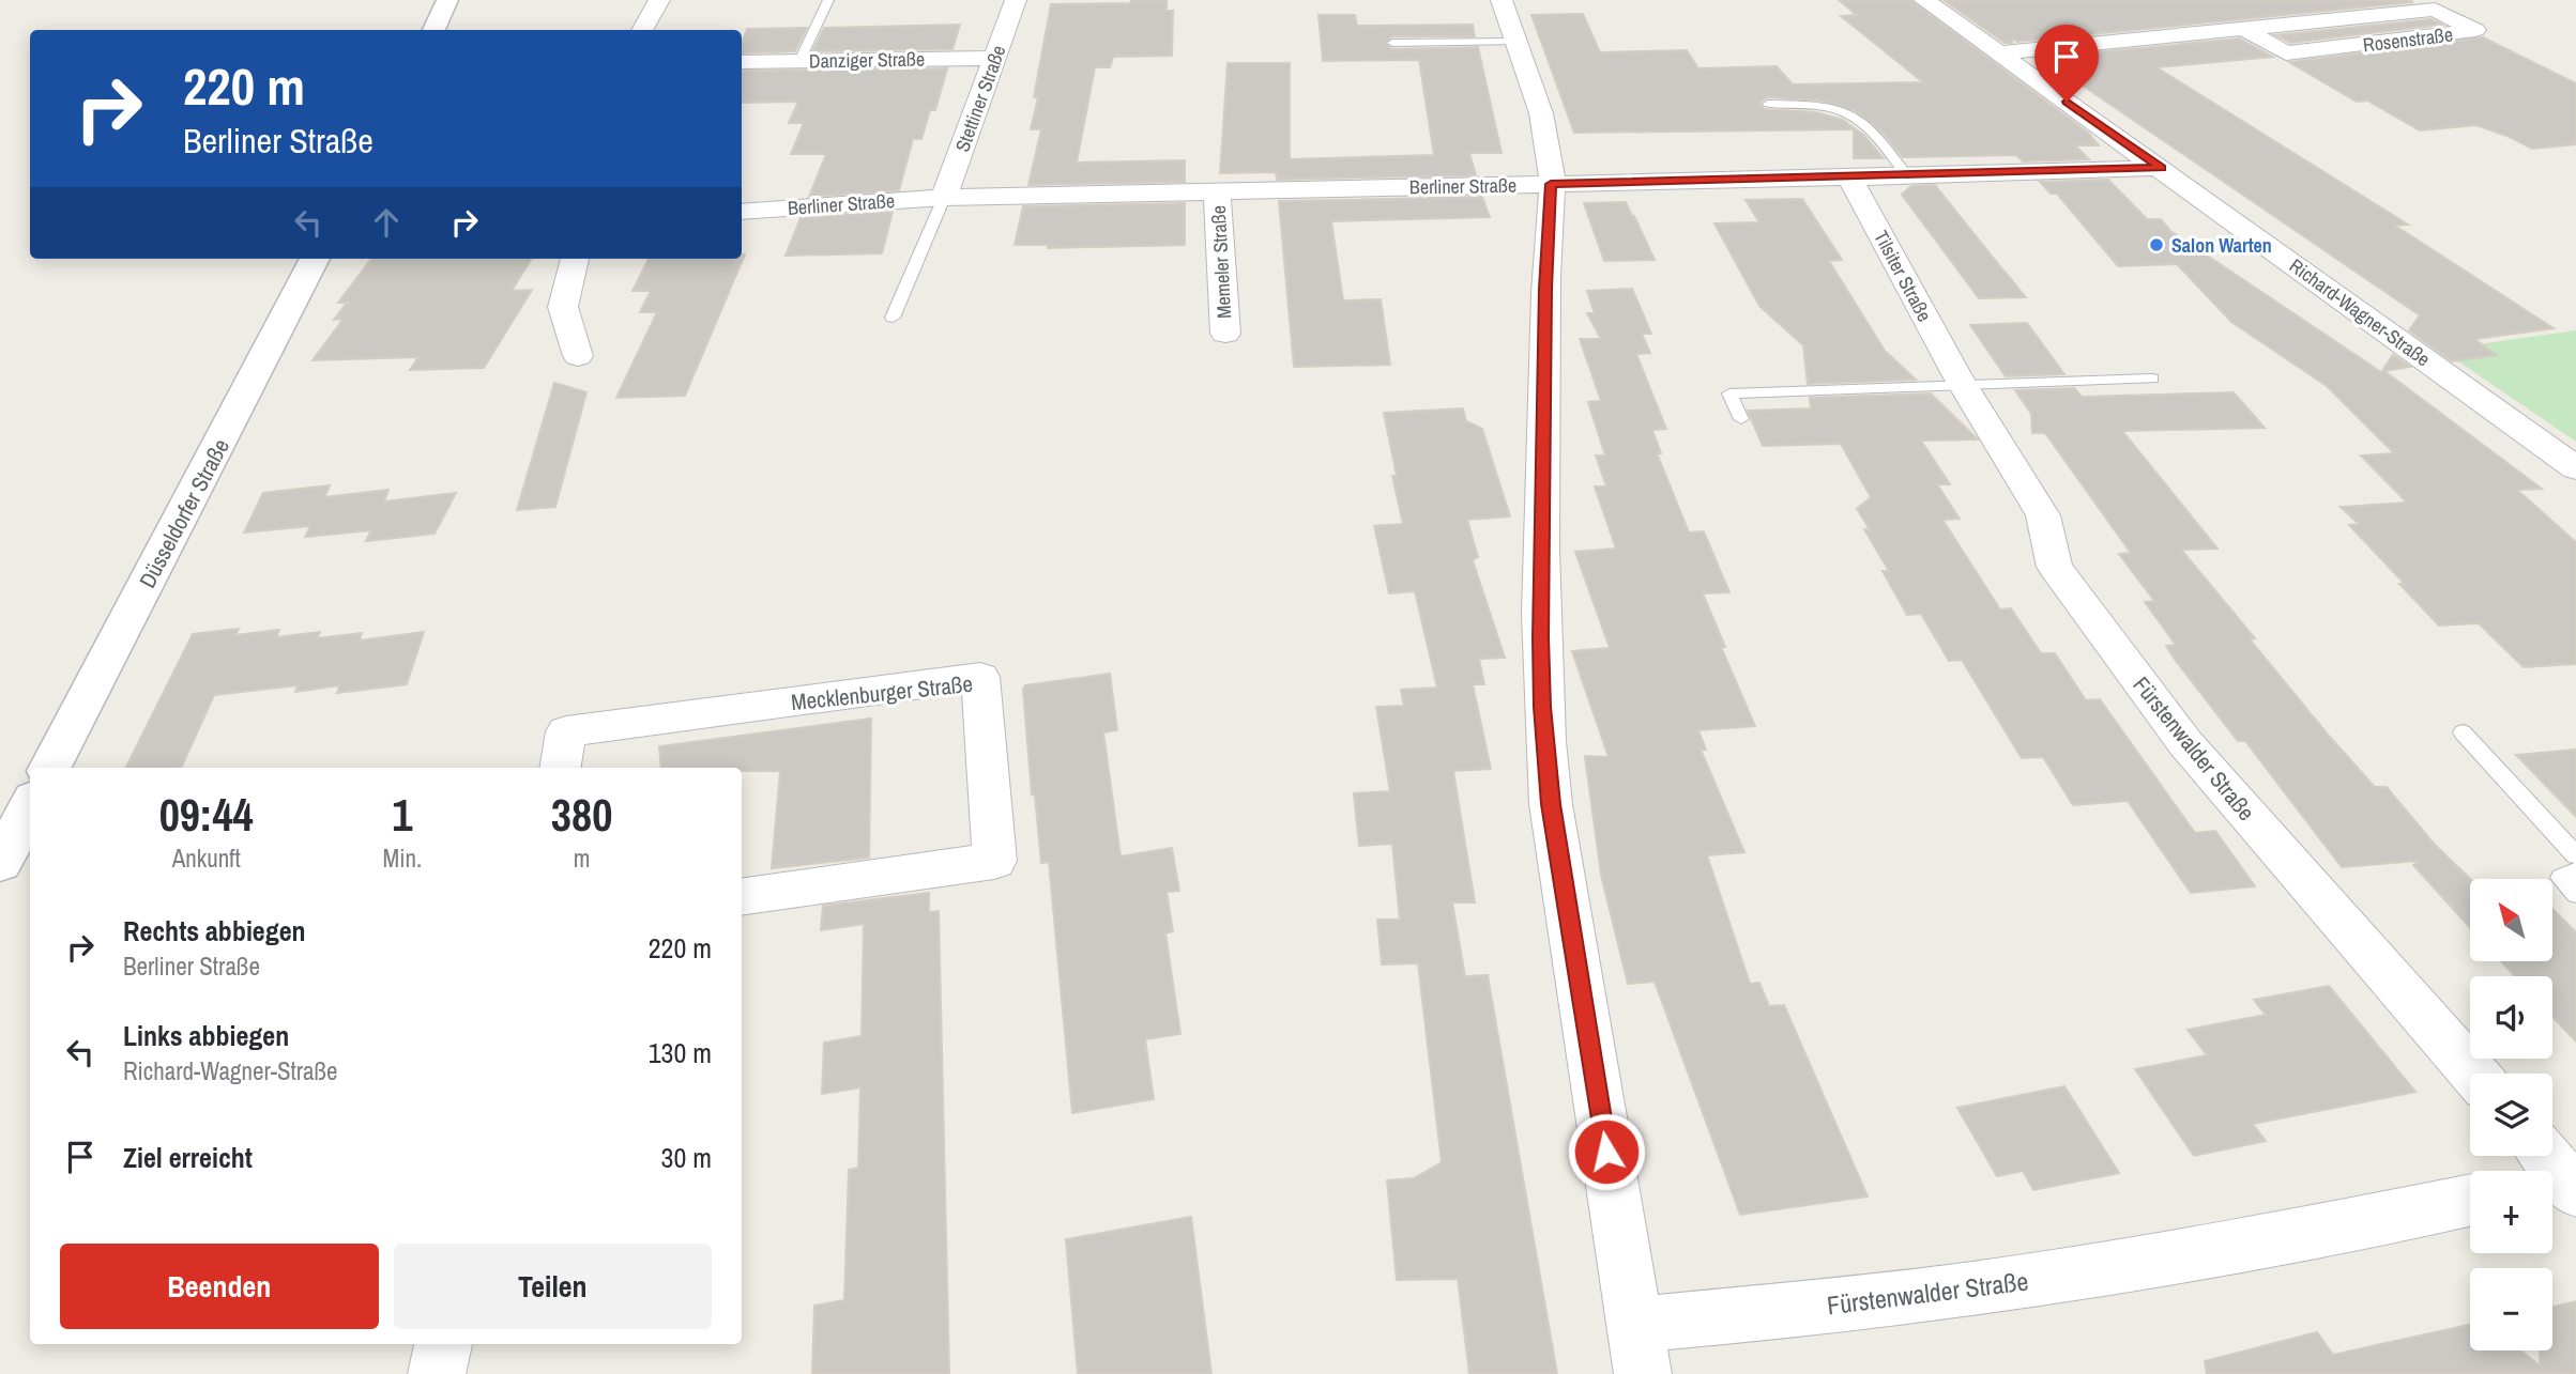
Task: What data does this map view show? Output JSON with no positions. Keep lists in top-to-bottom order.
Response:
{
  "streets": {
    "street": [
      "Rosenstraße",
      "Danziger Straße",
      "Stettiner Straße",
      "Berliner Straße",
      "Memeler Straße",
      "Tilsiter Straße",
      "Richard-Wagner-Straße",
      "Düsseldorfer Straße",
      "Mecklenburger Straße",
      "Fürstenwalder Straße"
    ]
  },
  "crossings": [
    ["Rosenstraße", "Richard-Wagner-Straße"],
    ["Danziger Straße", "Stettiner Straße"],
    ["Stettiner Straße", "Berliner Straße"],
    ["Berliner Straße", "Memeler Straße"],
    ["Berliner Straße", "Tilsiter Straße"],
    ["Berliner Straße", "Richard-Wagner-Straße"],
    ["Tilsiter Straße", "Fürstenwalder Straße"]
  ],
  "places": ["Salon Warten"],
  "north": "top left",
  "page": {
    "turn": ["220 m", "Berliner Straße"],
    "eta": [
      "09:44",
      "Ankunft",
      "1",
      "Min.",
      "380",
      "m"
    ],
    "map_buttons": ["+", "−"],
    "list": [
      {
        "name": "Rechts abbiegen",
        "note": "Berliner Straße",
        "value": "220 m"
      },
      {
        "name": "Links abbiegen",
        "note": "Richard-Wagner-Straße",
        "value": "130 m"
      },
      {
        "name": "Ziel erreicht",
        "value": "30 m"
      }
    ],
    "buttons": ["Beenden", "Teilen"]
  }
}
